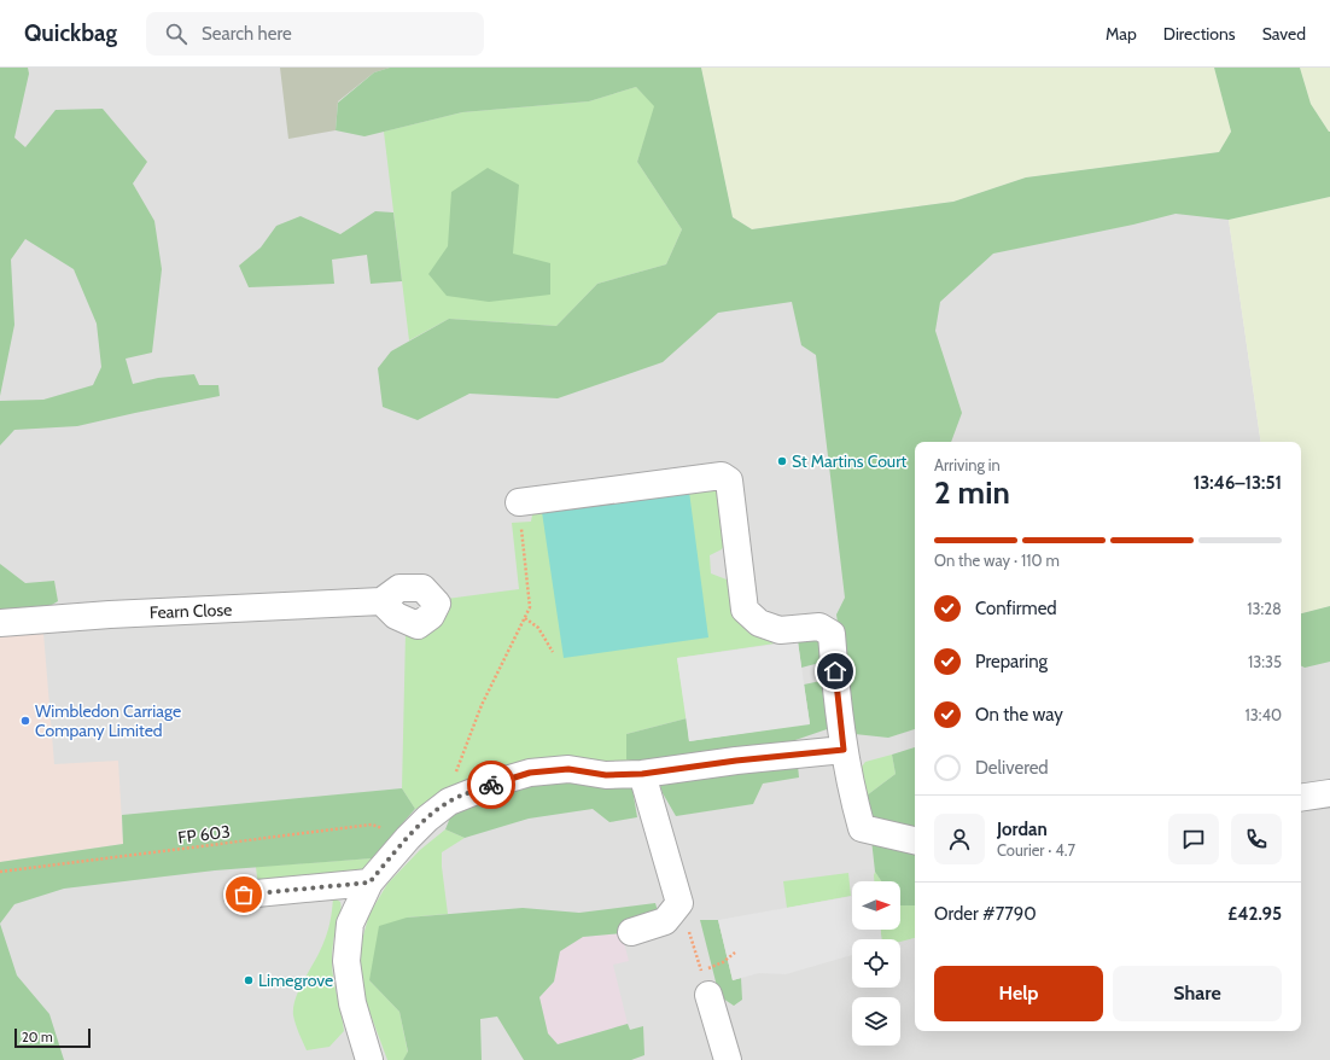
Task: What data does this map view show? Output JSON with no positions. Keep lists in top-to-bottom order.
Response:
{
  "streets": {
    "street": ["Fearn Close"],
    "path": ["FP 603"]
  },
  "places": ["St Martins Court", "Wimbledon Carriage Company Limited", "Limegrove"],
  "scale_bar": "20 m",
  "north": "right",
  "page": {
    "header": "Quickbag",
    "search": "Search here",
    "nav": ["Map", "Directions", "Saved"],
    "heading": ["2 min", "Arriving in", "13:46–13:51"],
    "panel": [
      "Jordan",
      "Courier · 4.7",
      "Order #7790",
      "£42.95"
    ],
    "bar": "On the way · 110 m",
    "list": [
      ["Confirmed", "13:28"],
      ["Preparing", "13:35"],
      ["On the way", "13:40"],
      "Delivered"
    ],
    "buttons": ["Help", "Share"],
    "scale": "20 m"
  }
}
